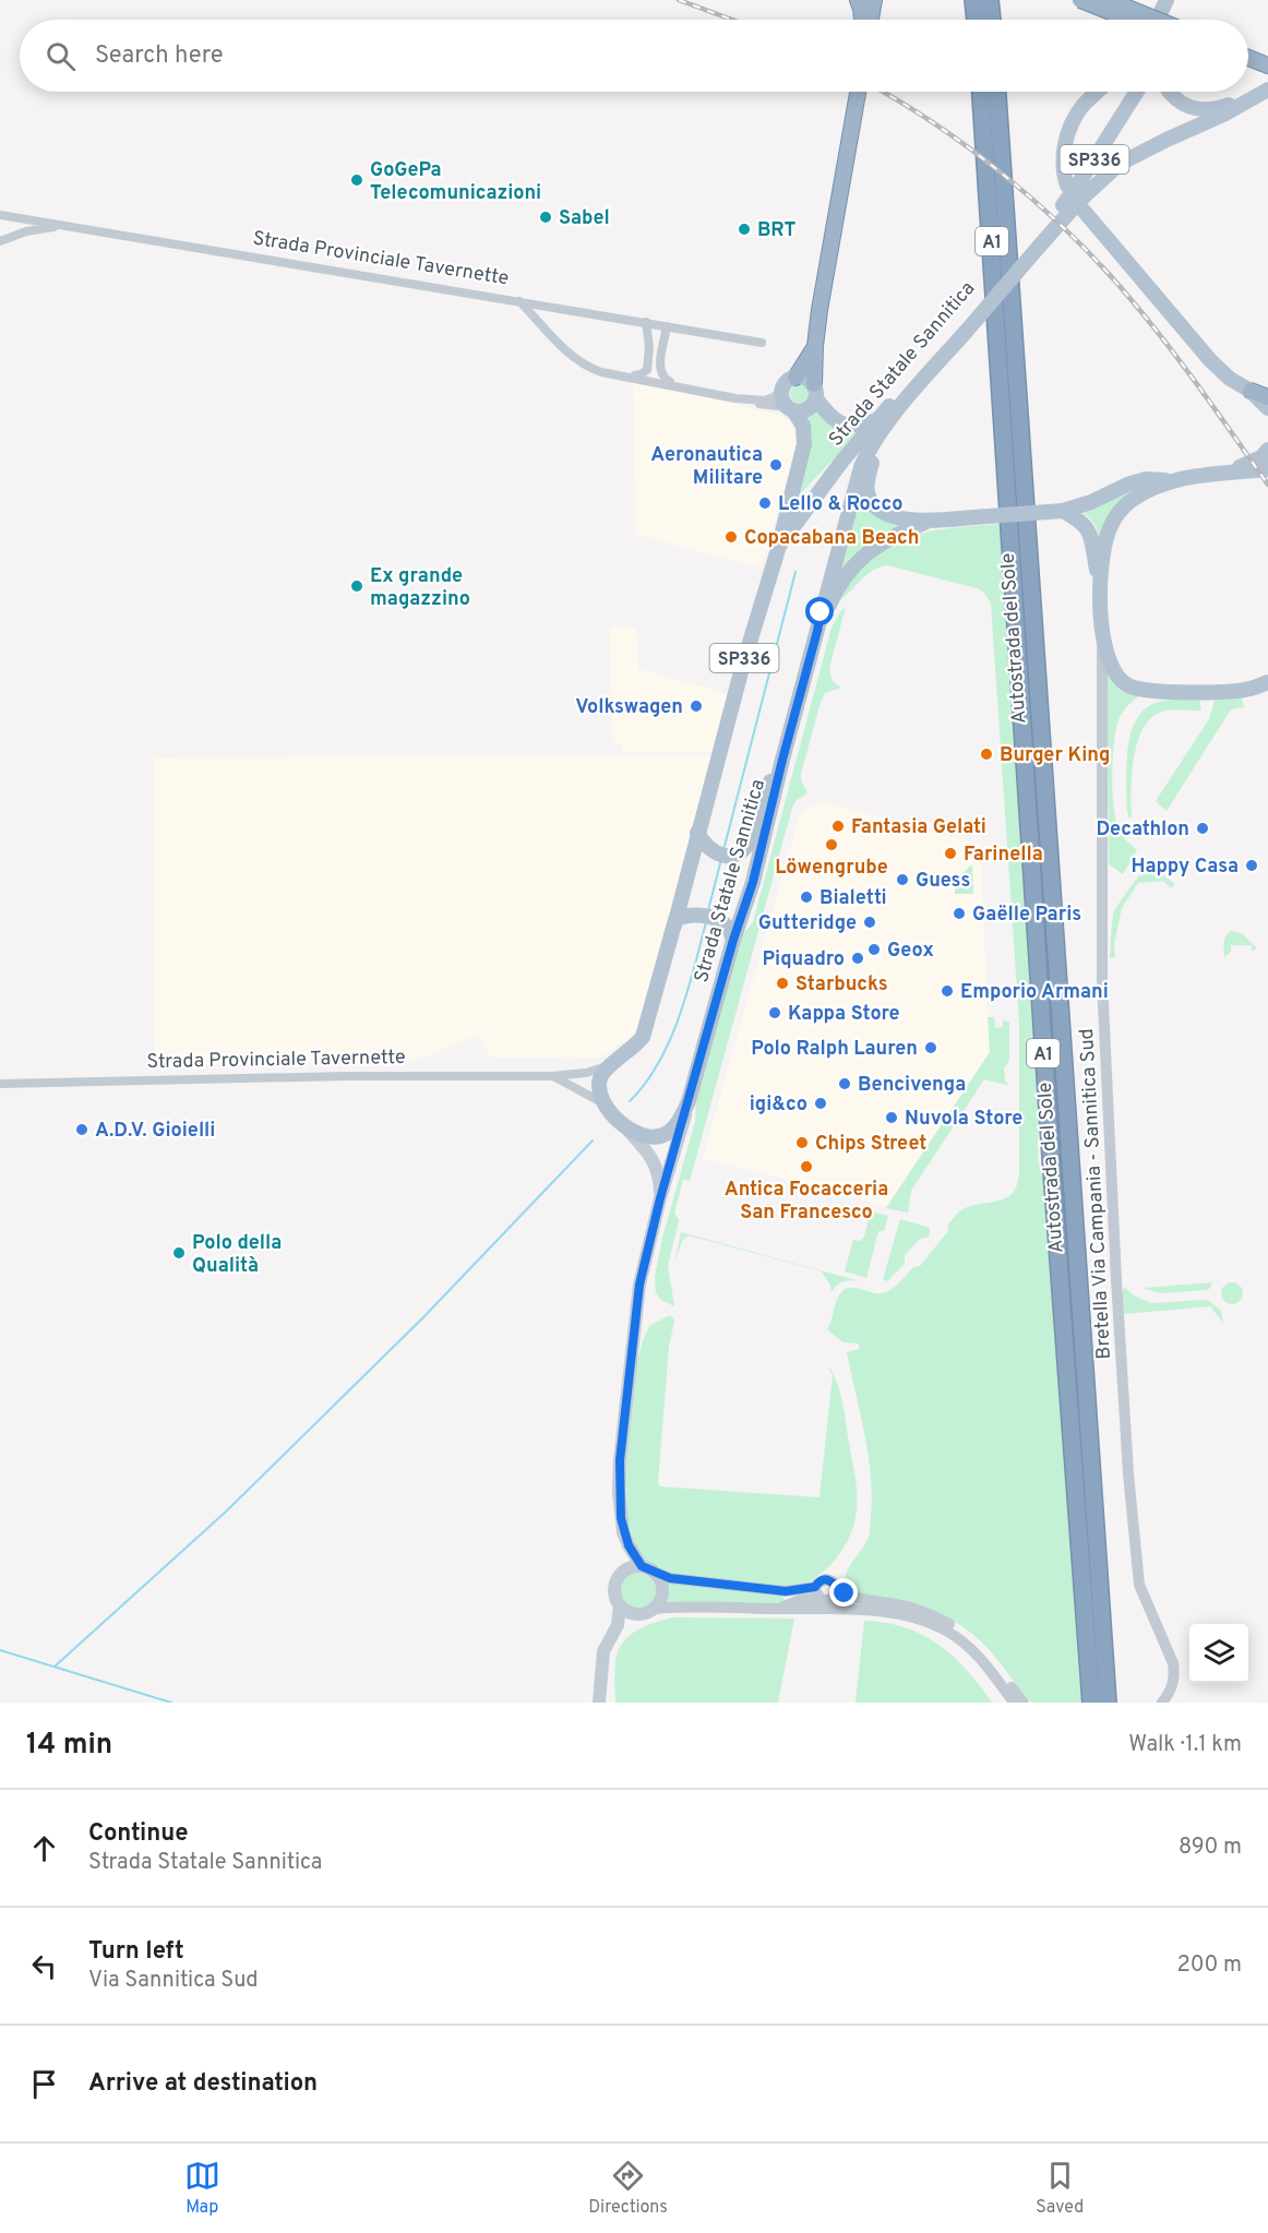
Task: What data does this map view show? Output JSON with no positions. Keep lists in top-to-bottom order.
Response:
{
  "streets": {
    "highway": ["A1", "Autostrada del Sole"],
    "main road": ["SP336", "Strada Statale Sannitica"],
    "street": ["Strada Provinciale Tavernette", "Bretella Via Campania - Sannitica Sud"]
  },
  "crossings": [
    ["Strada Provinciale Tavernette", "Strada Statale Sannitica"]
  ],
  "places": [
    "GoGePa Telecomunicazioni",
    "Sabel",
    "BRT",
    "Aeronautica Militare",
    "Lello & Rocco",
    "Copacabana Beach",
    "Ex grande magazzino",
    "Volkswagen",
    "Burger King",
    "Fantasia Gelati",
    "Decathlon",
    "Löwengrube",
    "Farinella",
    "Happy Casa",
    "Guess",
    "Bialetti",
    "Gaëlle Paris",
    "Gutteridge",
    "Geox",
    "Piquadro",
    "Starbucks",
    "Emporio Armani",
    "Kappa Store",
    "Polo Ralph Lauren",
    "Bencivenga",
    "igi&co",
    "Nuvola Store",
    "A.D.V. Gioielli",
    "Chips Street",
    "Antica Focacceria San Francesco",
    "Polo della Qualità"
  ],
  "page": {
    "search": "Search here",
    "heading": ["14 min", "Walk · 1.1 km"],
    "list": [
      ["Continue", "Strada Statale Sannitica", "890 m"],
      ["Turn left", "Via Sannitica Sud", "200 m"],
      "Arrive at destination"
    ],
    "nav": ["Map", "Directions", "Saved"]
  }
}
